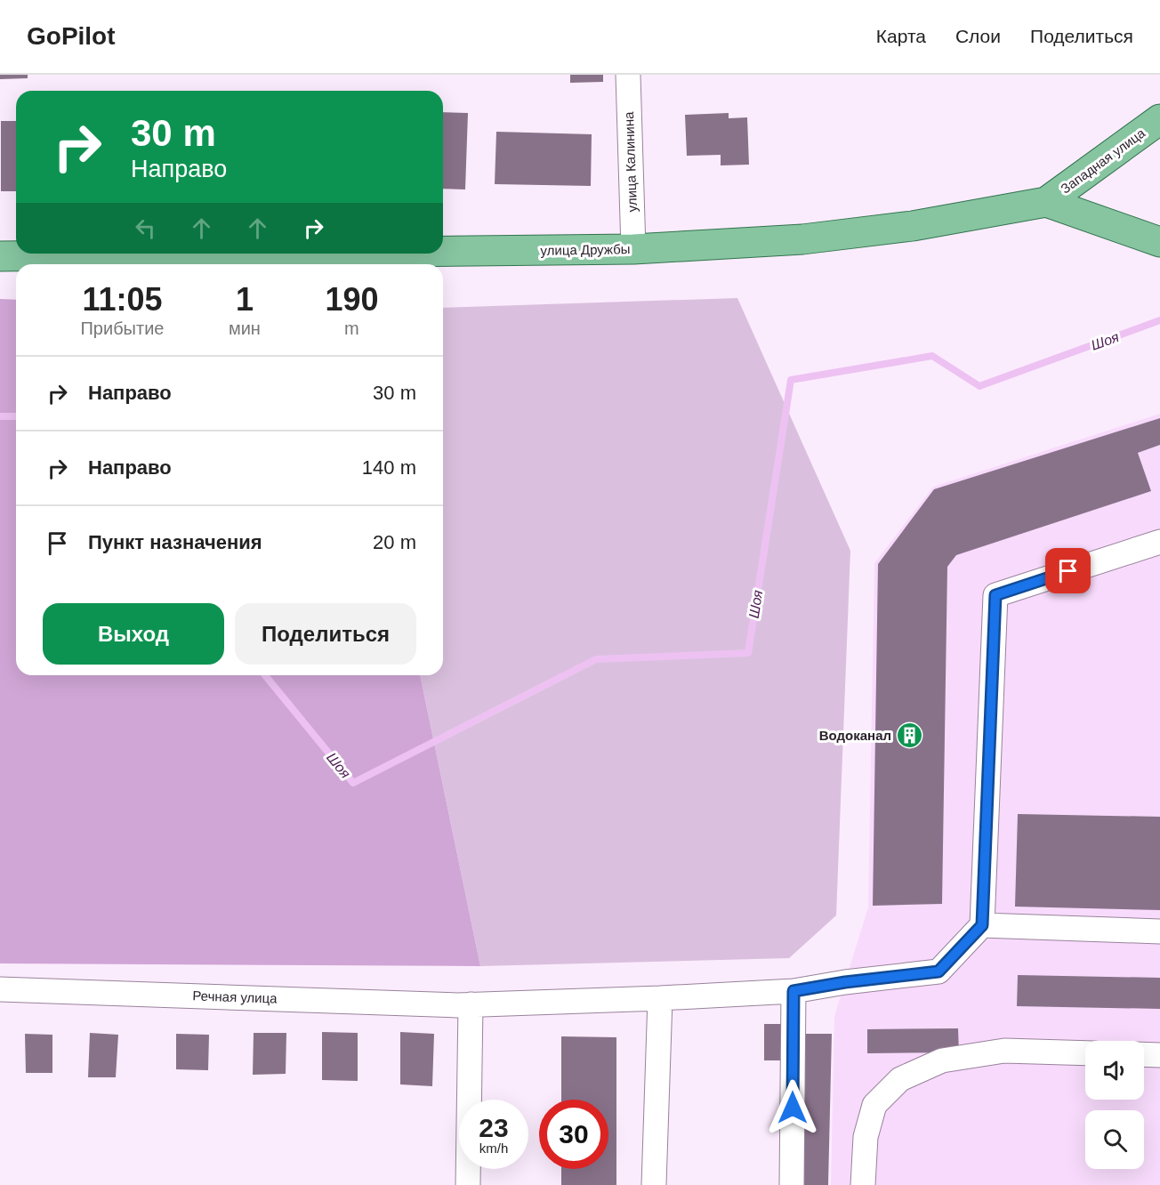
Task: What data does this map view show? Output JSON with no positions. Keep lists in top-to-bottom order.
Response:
{
  "streets": {
    "main road": ["Западная улица", "улица Дружбы"],
    "street": ["улица Калинина", "Речная улица"]
  },
  "crossings": [
    ["Западная улица", "улица Дружбы"],
    ["улица Калинина", "улица Дружбы"]
  ],
  "water": ["Шоя"],
  "places": {
    "building": ["Водоканал"]
  },
  "page": {
    "header": "GoPilot",
    "nav": ["Карта", "Слои", "Поделиться"],
    "turn": ["30 m", "Направо"],
    "eta": [
      "11:05",
      "Прибытие",
      "1",
      "мин",
      "190",
      "m"
    ],
    "list": [
      {
        "name": "Направо",
        "value": "30 m"
      },
      {
        "name": "Направо",
        "value": "140 m"
      },
      {
        "name": "Пункт назначения",
        "value": "20 m"
      }
    ],
    "buttons": ["Выход", "Поделиться"],
    "speed": "23 km/h",
    "limit": "30"
  }
}
